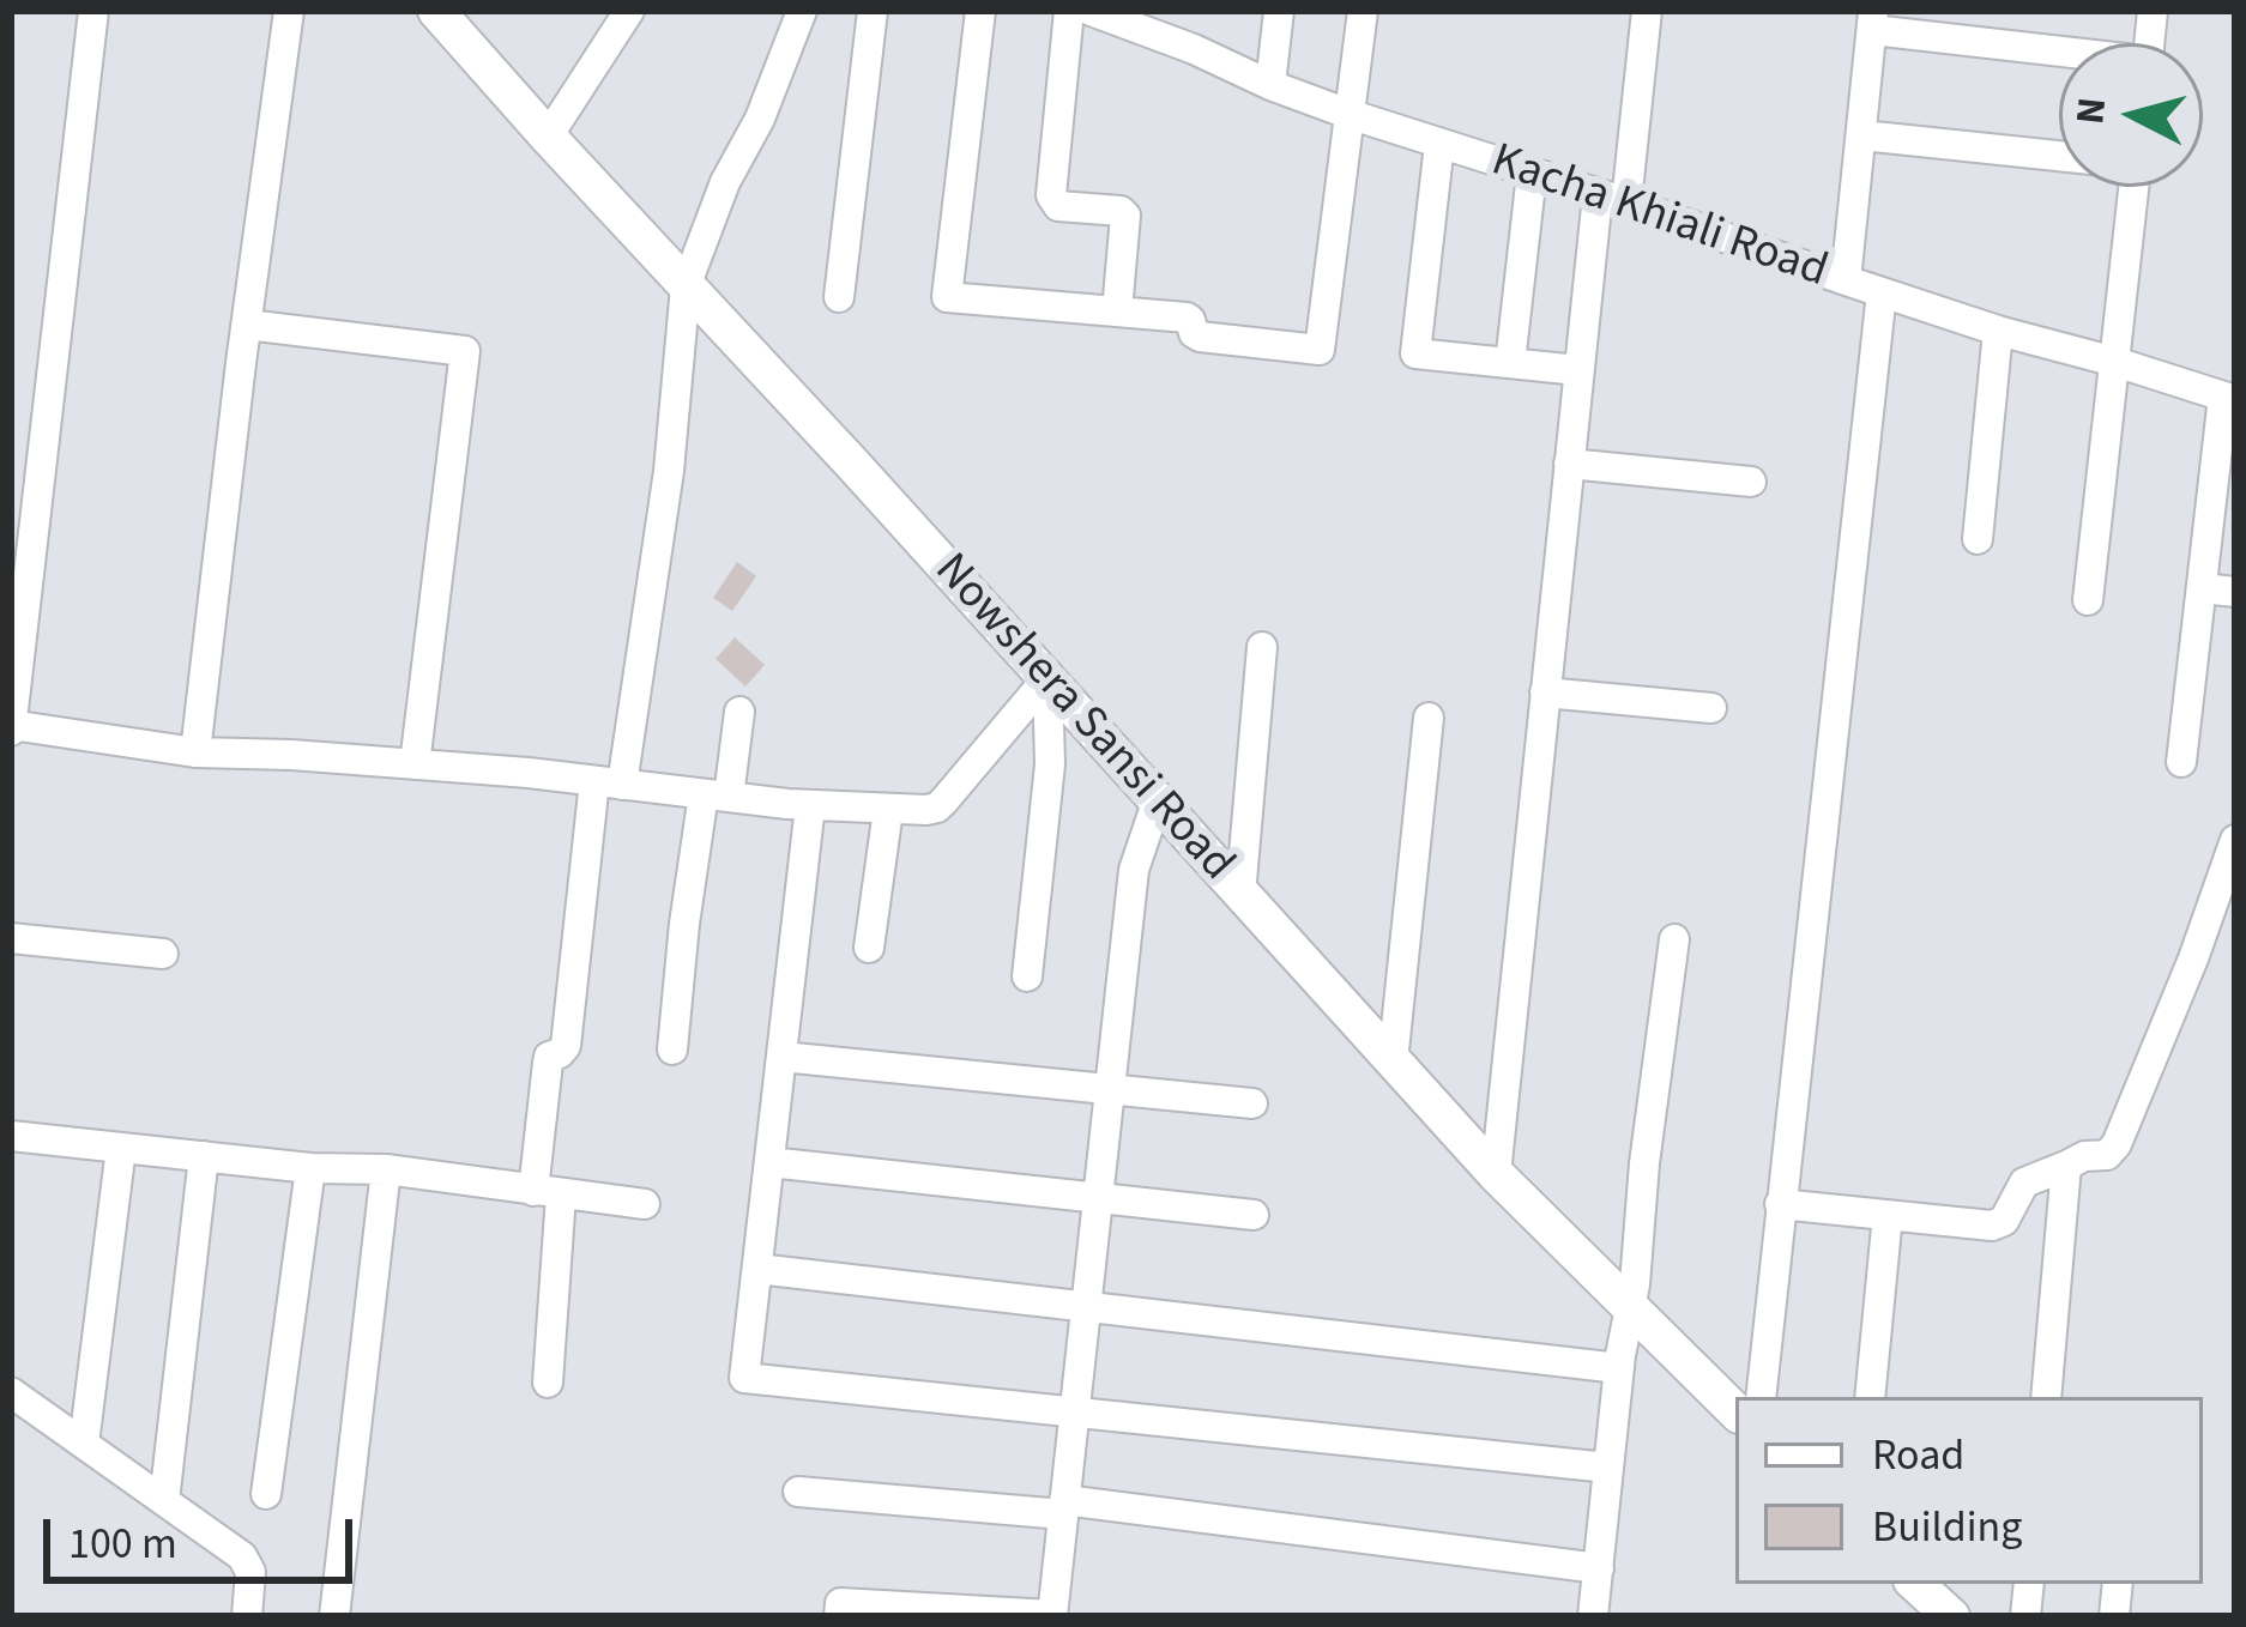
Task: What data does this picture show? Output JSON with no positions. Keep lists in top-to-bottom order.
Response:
{
  "streets": {
    "main road": ["Nowshera Sansi Road"],
    "street": ["Kacha Khiali Road"]
  },
  "legend": ["Road", "Building"],
  "scale_bar": "100 m",
  "north": "left"
}
